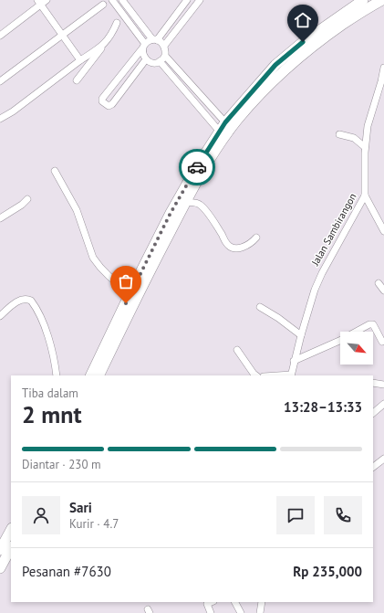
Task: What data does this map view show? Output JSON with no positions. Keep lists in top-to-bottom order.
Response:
{
  "streets": {
    "street": ["Jalan Sambirangon"]
  },
  "north": "bottom right",
  "page": {
    "heading": ["2 mnt", "Tiba dalam", "13:28–13:33"],
    "panel": [
      "Sari",
      "Kurir · 4.7",
      "Pesanan #7630",
      "Rp 235,000"
    ],
    "bar": "Diantar · 230 m"
  }
}
